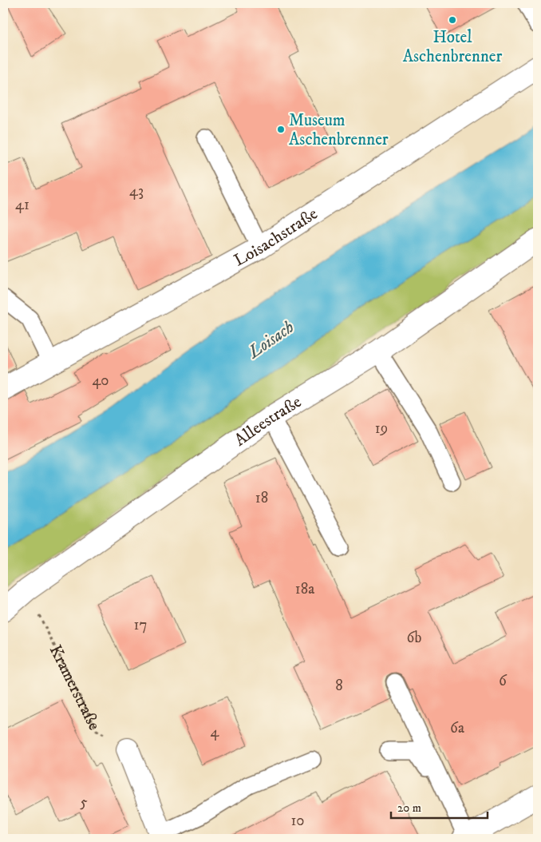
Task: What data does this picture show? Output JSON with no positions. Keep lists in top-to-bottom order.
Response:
{
  "streets": {
    "street": ["Loisachstraße", "Alleestraße"],
    "path": ["Kramerstraße"]
  },
  "crossings": [
    ["Alleestraße", "Kramerstraße"]
  ],
  "water": ["Loisach"],
  "places": ["Hotel Aschenbrenner", "Museum Aschenbrenner"],
  "house_numbers": [
    "43",
    "41",
    "40",
    "19",
    "18",
    "18a",
    "17",
    "6b",
    "6",
    "8",
    "6a",
    "4",
    "5",
    "10"
  ],
  "scale_bar": "20 m"
}
